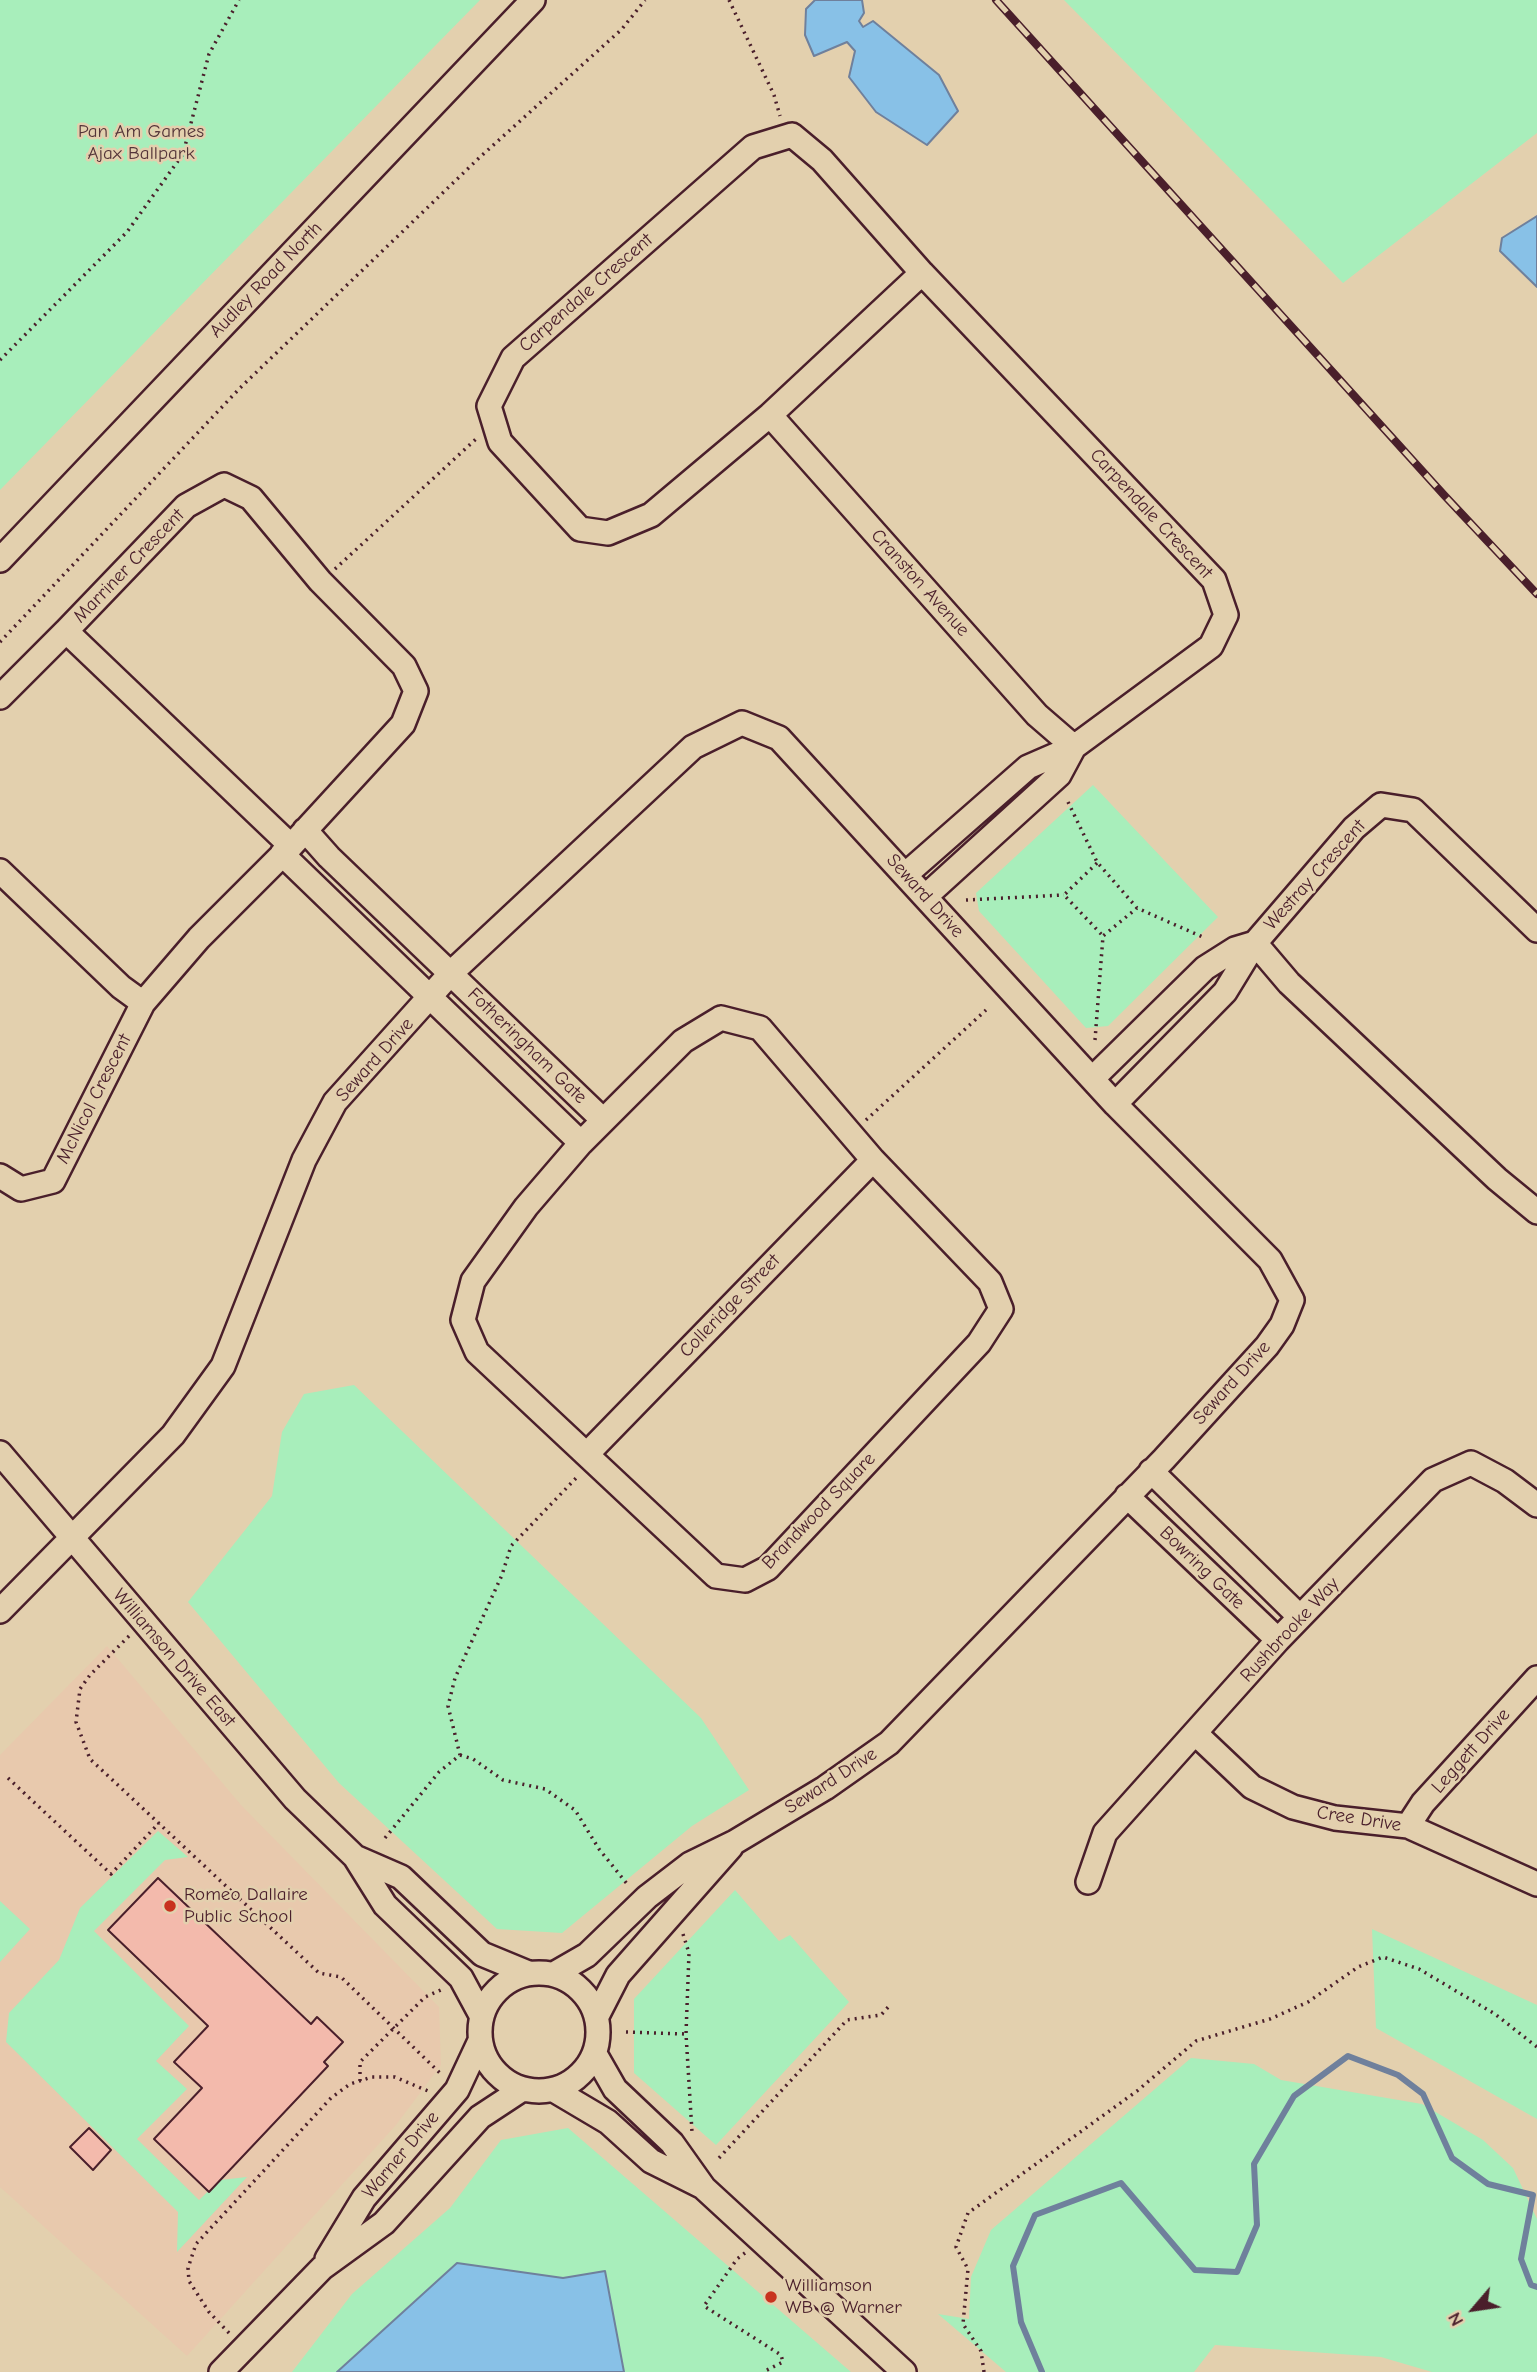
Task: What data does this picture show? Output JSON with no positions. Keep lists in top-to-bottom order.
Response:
{
  "streets": {
    "street": [
      "Audley Road North",
      "Carpendale Crescent",
      "Marriner Crescent",
      "Cranston Avenue",
      "Westray Crescent",
      "Seward Drive",
      "Fotheringham Gate",
      "McNicol Crescent",
      "Colleridge Street",
      "Brandwood Square",
      "Bowring Gate",
      "Rushbrooke Way",
      "Williamson Drive East",
      "Leggett Drive",
      "Cree Drive",
      "Warner Drive"
    ]
  },
  "crossings": [
    ["Carpendale Crescent", "Cranston Avenue"],
    ["Carpendale Crescent", "Seward Drive"],
    ["Marriner Crescent", "Seward Drive"],
    ["Marriner Crescent", "Fotheringham Gate"],
    ["Marriner Crescent", "McNicol Crescent"],
    ["Westray Crescent", "Seward Drive"],
    ["Seward Drive", "Fotheringham Gate"],
    ["Seward Drive", "Bowring Gate"],
    ["Seward Drive", "Williamson Drive East"],
    ["Seward Drive", "Warner Drive"],
    ["Fotheringham Gate", "Brandwood Square"],
    ["Colleridge Street", "Brandwood Square"],
    ["Bowring Gate", "Rushbrooke Way"],
    ["Rushbrooke Way", "Cree Drive"],
    ["Williamson Drive East", "Warner Drive"],
    ["Leggett Drive", "Cree Drive"]
  ],
  "parks": ["Pan Am Games Ajax Ballpark"],
  "places": ["Romeo Dallaire Public School", "Williamson WB @ Warner"],
  "north": "bottom left"
}
